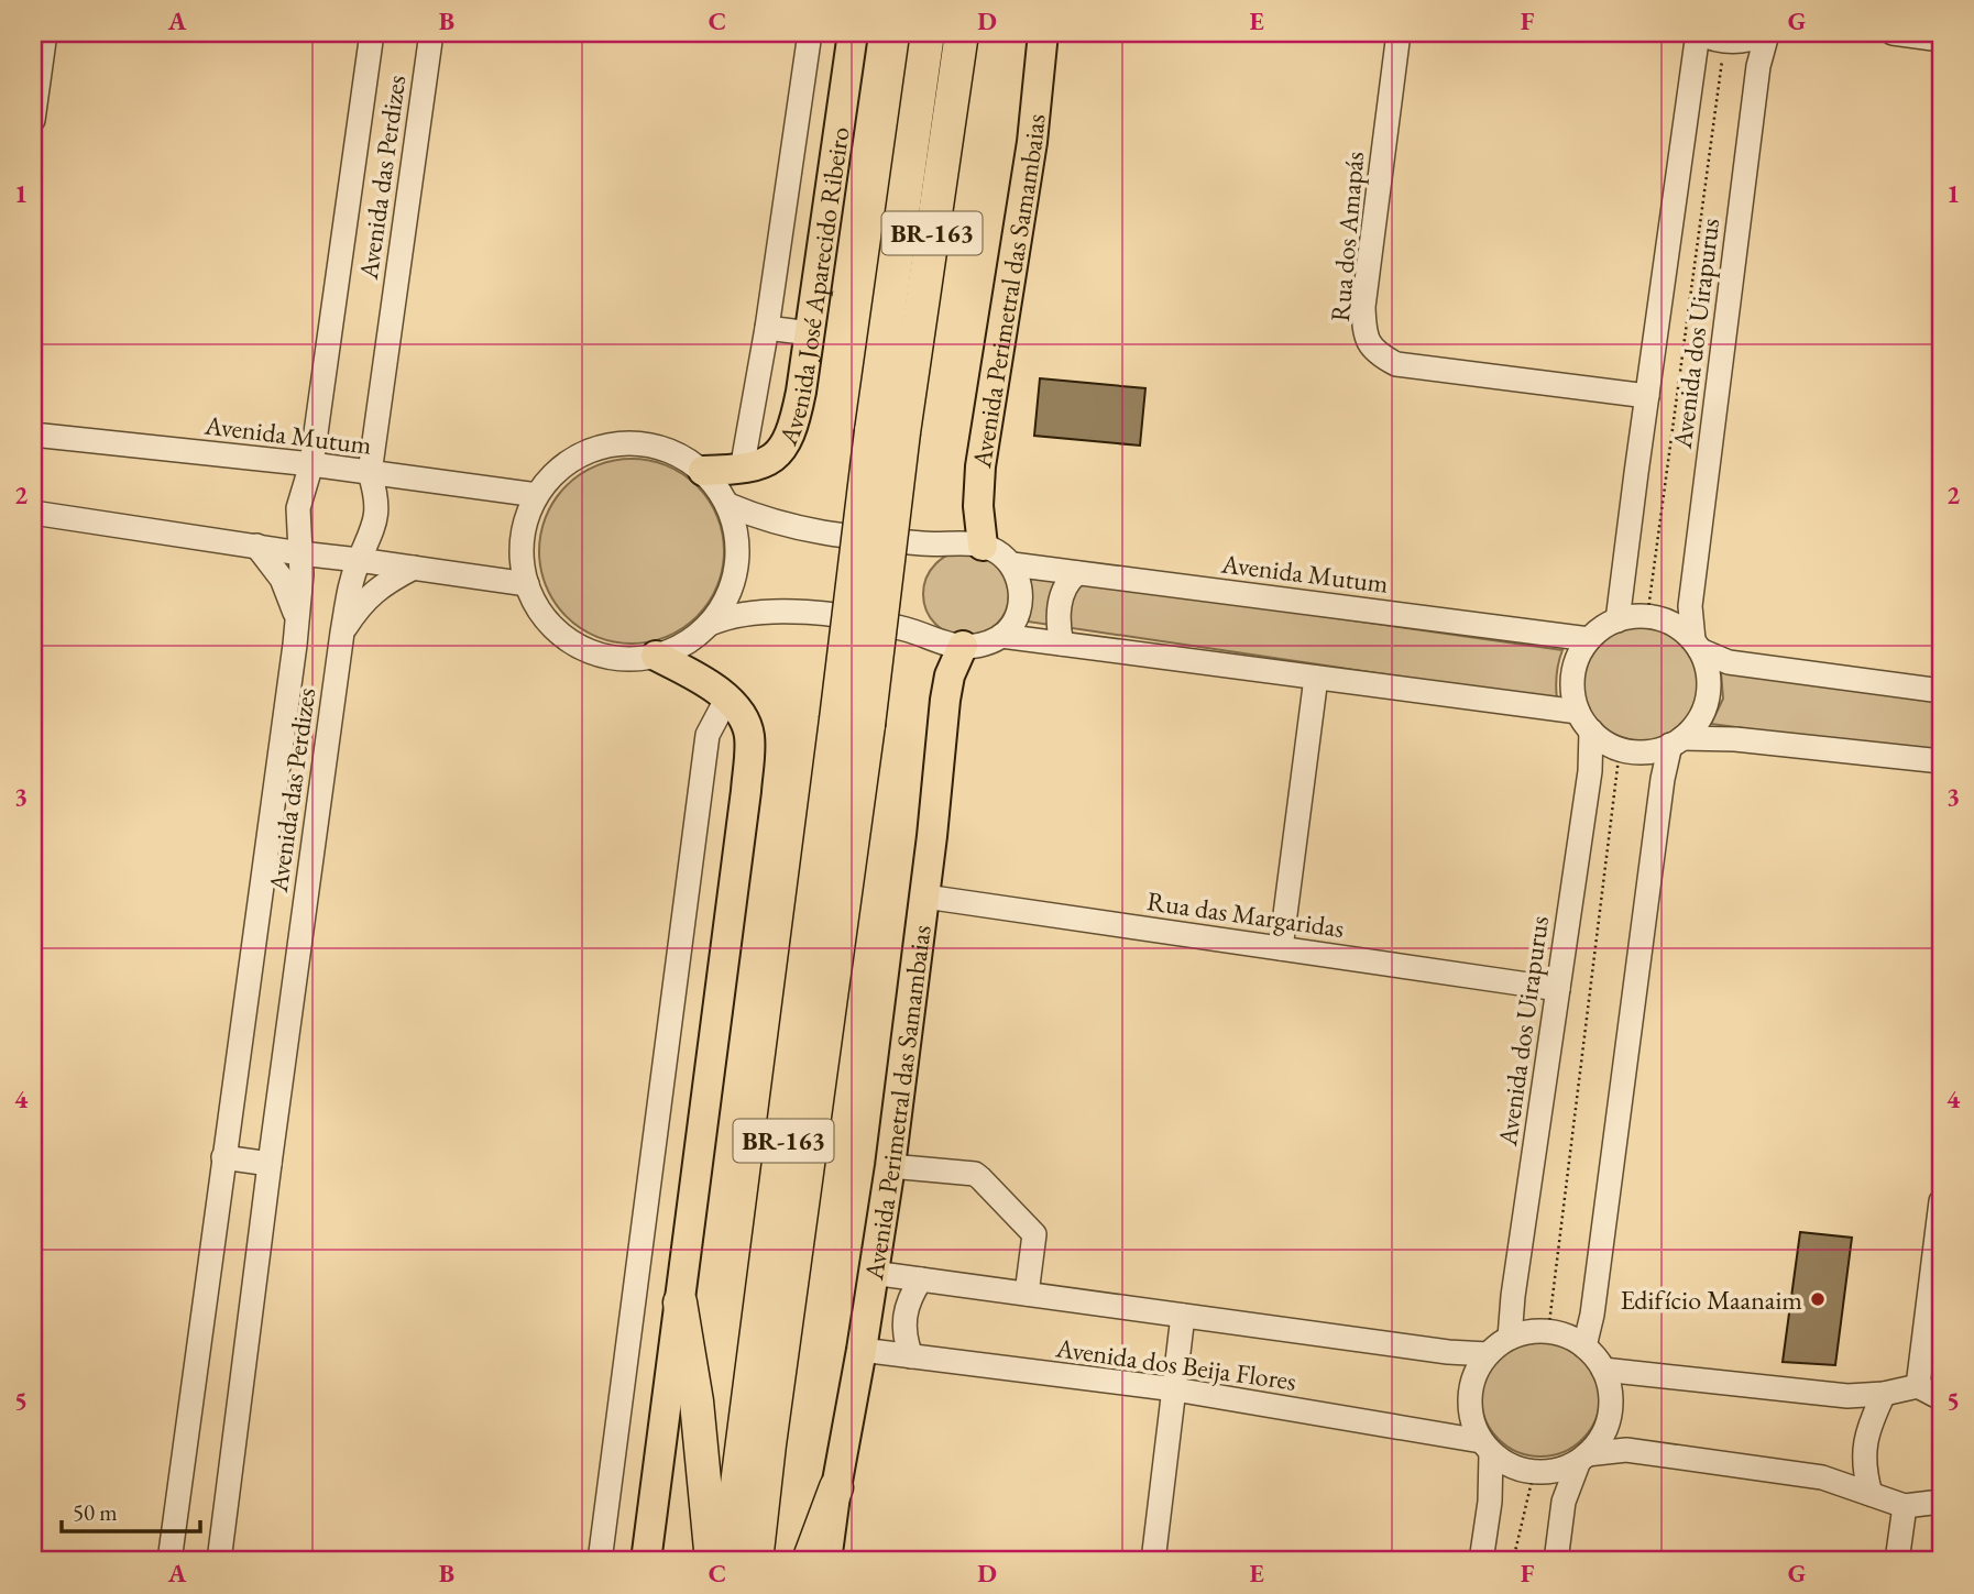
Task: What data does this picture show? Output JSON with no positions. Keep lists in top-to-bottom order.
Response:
{
  "streets": {
    "highway": ["BR-163"],
    "main road": ["Avenida José Aparecido Ribeiro", "Avenida Perimetral das Samambaias"],
    "street": [
      "Avenida das Perdizes",
      "Rua dos Amapás",
      "Avenida dos Uirapurus",
      "Avenida Mutum",
      "Rua das Margaridas",
      "Avenida dos Beija Flores"
    ]
  },
  "crossings": [
    ["Avenida das Perdizes", "Avenida Mutum"],
    ["Rua dos Amapás", "Avenida dos Uirapurus"],
    ["Avenida José Aparecido Ribeiro", "Avenida Mutum"],
    ["Avenida Perimetral das Samambaias", "Rua das Margaridas"],
    ["Avenida Perimetral das Samambaias", "Avenida dos Beija Flores"],
    ["Avenida dos Uirapurus", "Avenida Mutum"],
    ["Avenida dos Uirapurus", "Rua das Margaridas"],
    ["Avenida dos Uirapurus", "Avenida dos Beija Flores"]
  ],
  "places": ["Edifício Maanaim"],
  "scale_bar": "50 m",
  "grid": {
    "columns": [
      "A",
      "B",
      "C",
      "D",
      "E",
      "F",
      "G"
    ],
    "rows": [
      "1",
      "2",
      "3",
      "4",
      "5"
    ]
  }
}
